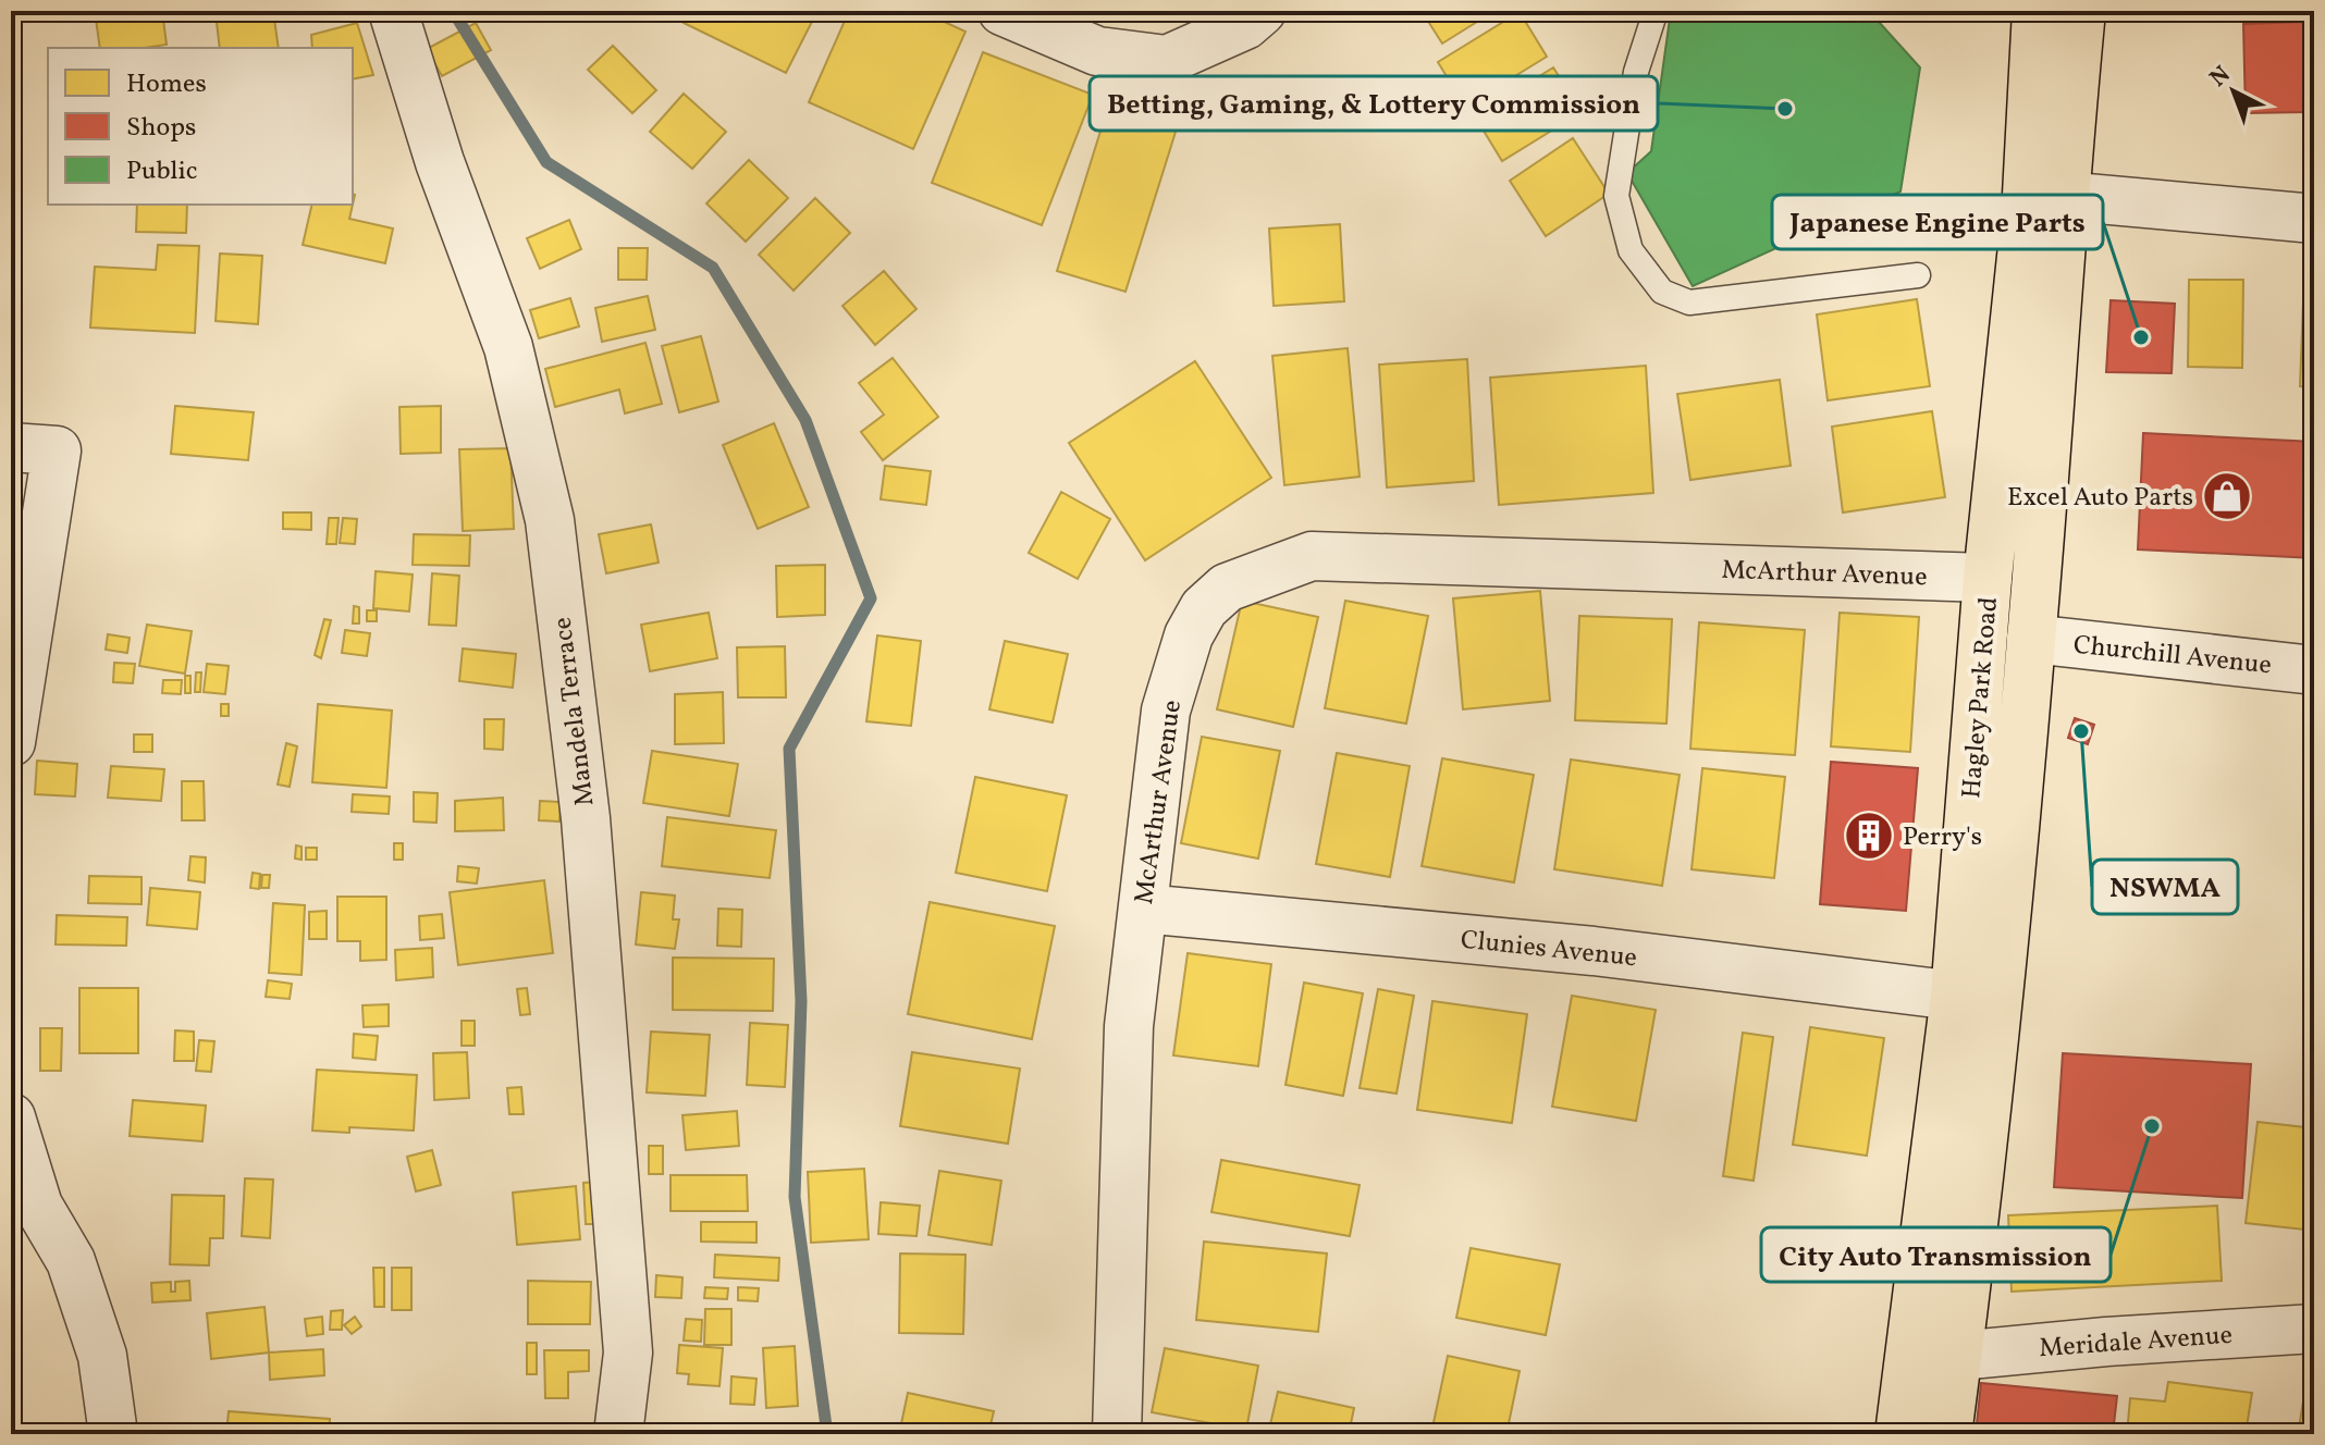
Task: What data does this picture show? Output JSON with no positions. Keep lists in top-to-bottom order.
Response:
{
  "streets": {
    "main road": ["Hagley Park Road"],
    "street": [
      "McArthur Avenue",
      "Churchill Avenue",
      "Mandela Terrace",
      "Clunies Avenue",
      "Meridale Avenue"
    ]
  },
  "crossings": [
    ["McArthur Avenue", "Hagley Park Road"],
    ["McArthur Avenue", "Clunies Avenue"],
    ["Churchill Avenue", "Hagley Park Road"],
    ["Hagley Park Road", "Clunies Avenue"],
    ["Hagley Park Road", "Meridale Avenue"]
  ],
  "places": {
    "other": [
      "Betting, Gaming, & Lottery Commission",
      "Japanese Engine Parts",
      "NSWMA",
      "City Auto Transmission"
    ],
    "shop": ["Excel Auto Parts"],
    "building": ["Perry's"]
  },
  "legend": ["Homes", "Shops", "Public"],
  "north": "top left"
}
